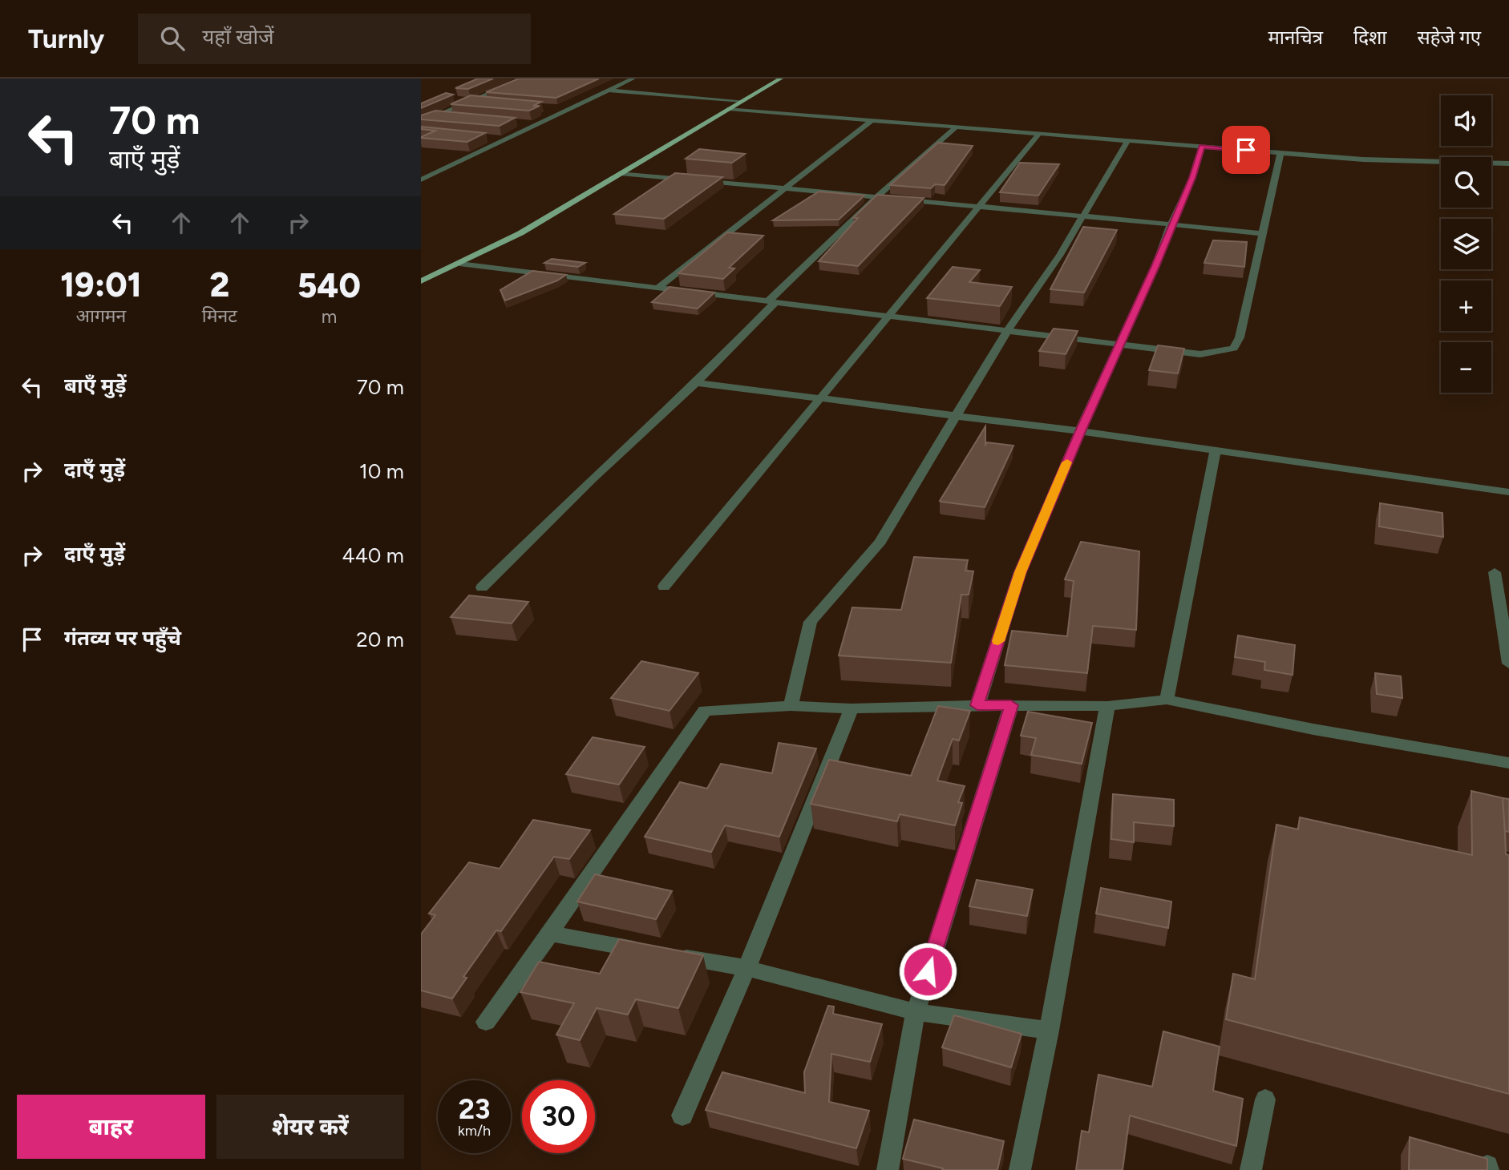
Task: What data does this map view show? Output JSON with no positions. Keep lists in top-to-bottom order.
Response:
{
  "page": {
    "header": "Turnly",
    "search": "यहाँ खोजें",
    "nav": ["मानचित्र", "दिशा", "सहेजे गए"],
    "turn": ["70 m", "बाएँ मुड़ें"],
    "map_buttons": ["+", "−"],
    "eta": [
      "19:01",
      "आगमन",
      "2",
      "मिनट",
      "540",
      "m"
    ],
    "list": [
      {
        "name": "बाएँ मुड़ें",
        "value": "70 m"
      },
      {
        "name": "दाएँ मुड़ें",
        "value": "10 m"
      },
      {
        "name": "दाएँ मुड़ें",
        "value": "440 m"
      },
      {
        "name": "गंतव्य पर पहुँचे",
        "value": "20 m"
      }
    ],
    "speed": "23 km/h",
    "limit": "30",
    "buttons": ["बाहर", "शेयर करें"]
  }
}
